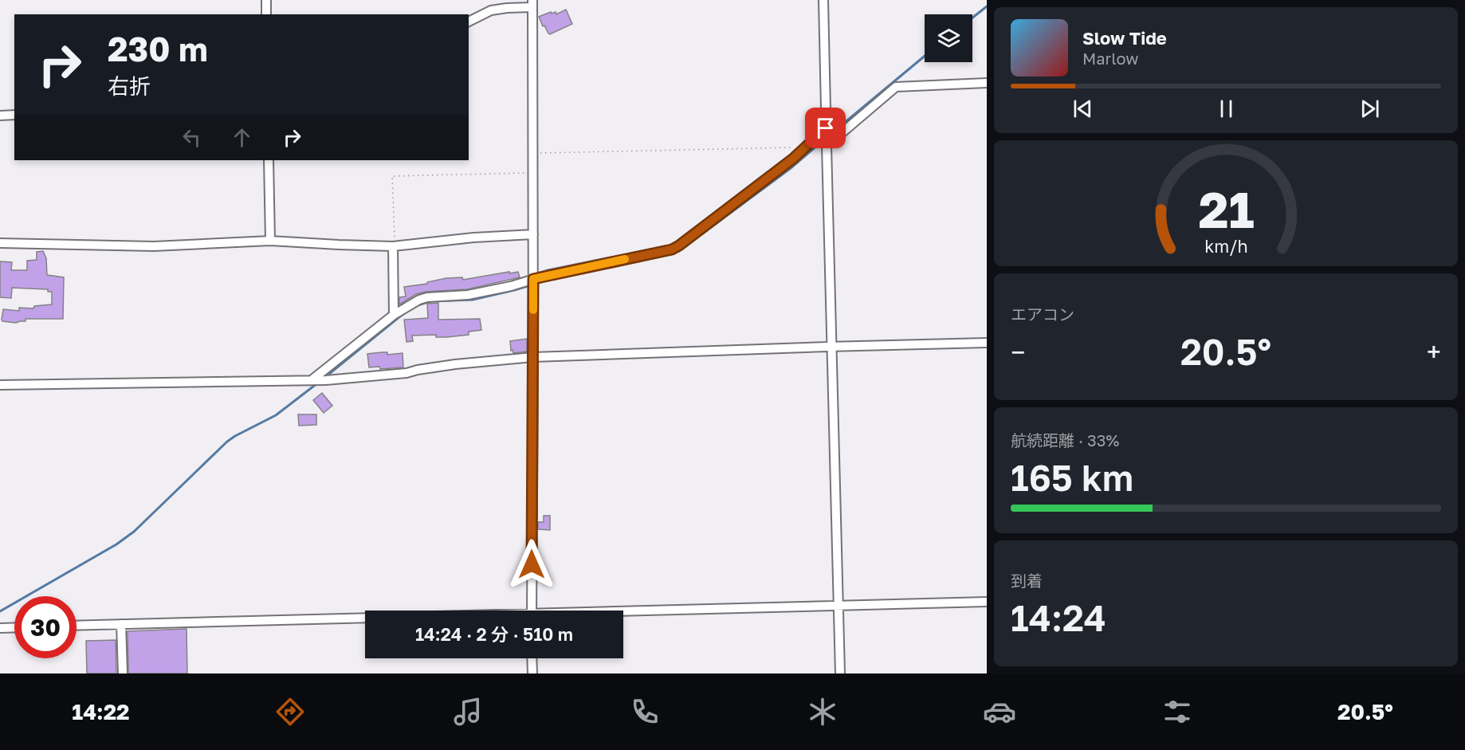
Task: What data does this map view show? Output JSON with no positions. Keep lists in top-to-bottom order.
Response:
{
  "page": {
    "turn": ["230 m", "右折"],
    "song": ["Slow Tide", "Marlow"],
    "tile": [
      "エアコン",
      ["航続距離 · 33%", "165 km"],
      ["到着", "14:24"]
    ],
    "heat": ["−", "20.5°", "+"],
    "limit": "30",
    "trip": "14:24 · 2 分 · 510 m",
    "tabs": ["14:22", "20.5°"],
    "gauge": ["21", "km/h"]
  }
}
